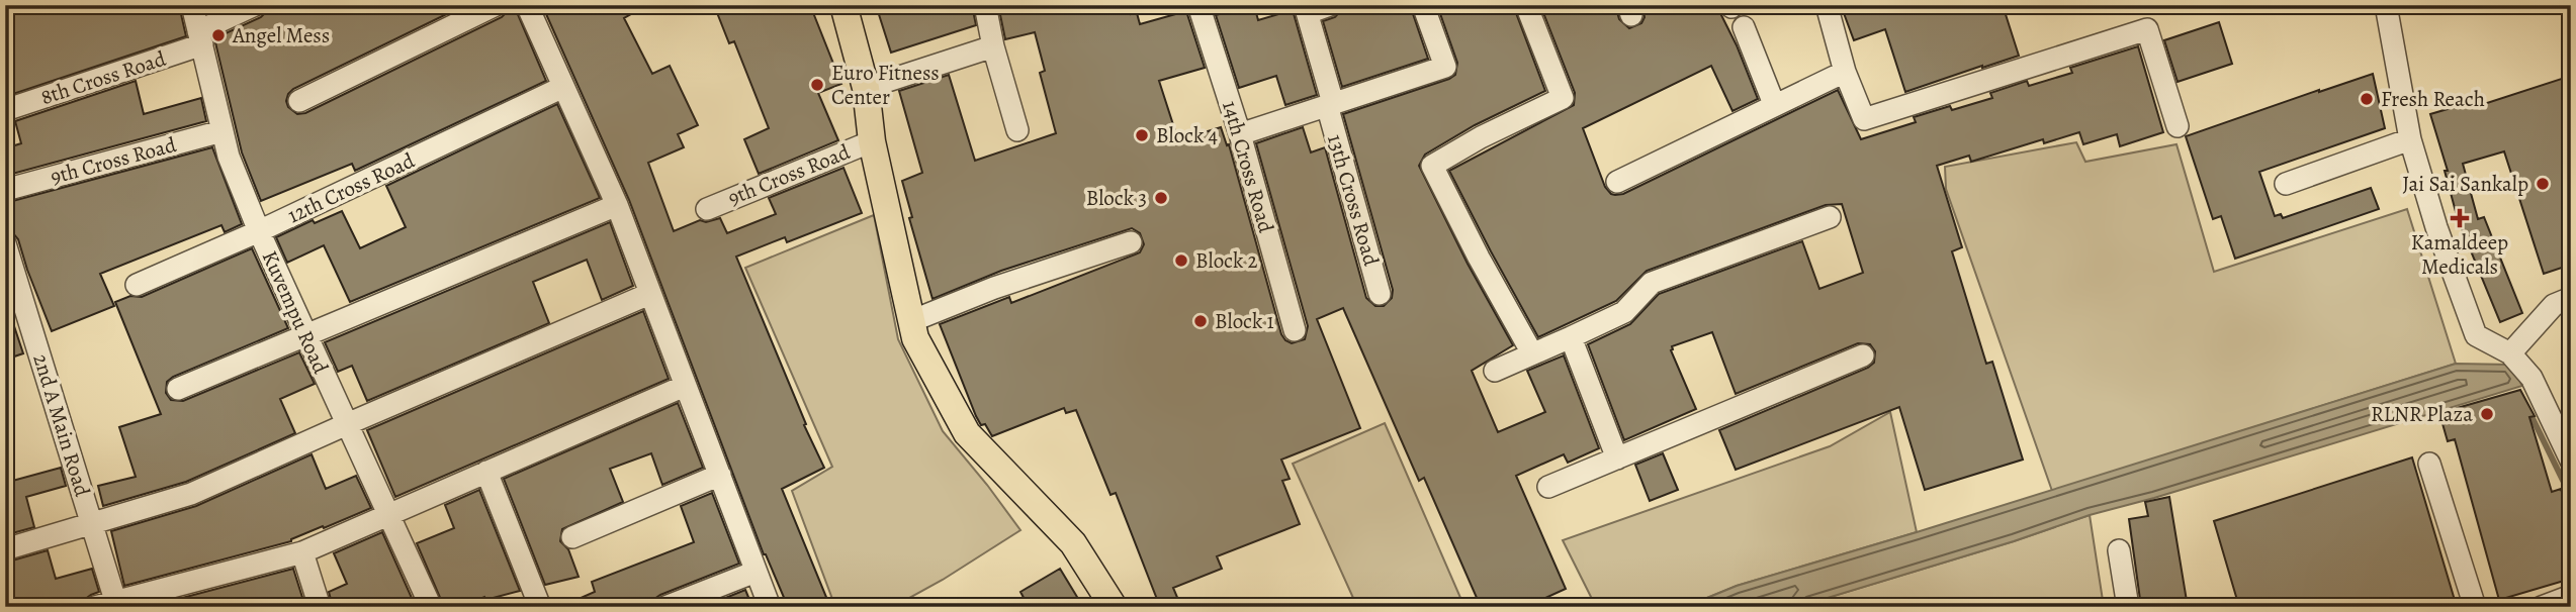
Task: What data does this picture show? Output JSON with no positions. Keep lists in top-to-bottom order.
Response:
{
  "streets": {
    "street": [
      "8th Cross Road",
      "9th Cross Road",
      "14th Cross Road",
      "12th Cross Road",
      "13th Cross Road",
      "Kuvempu Road",
      "2nd A Main Road"
    ]
  },
  "crossings": [
    ["8th Cross Road", "Kuvempu Road"],
    ["9th Cross Road", "Kuvempu Road"],
    ["12th Cross Road", "Kuvempu Road"]
  ],
  "places": {
    "other": [
      "Angel Mess",
      "Euro Fitness Center",
      "Fresh Reach",
      "Block 4",
      "Jai Sai Sankalp",
      "Block 3",
      "Block 2",
      "Block 1",
      "RLNR Plaza"
    ],
    "health": ["Kamaldeep Medicals"]
  }
}
